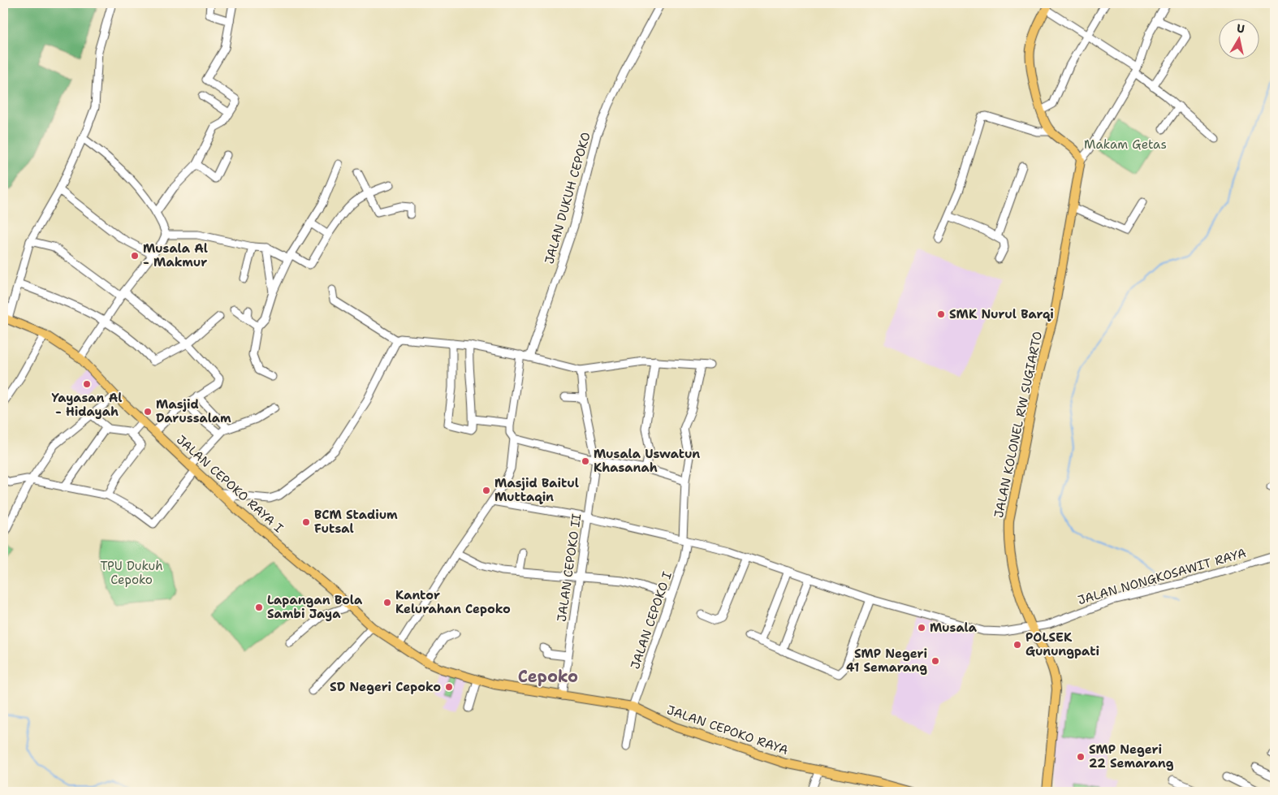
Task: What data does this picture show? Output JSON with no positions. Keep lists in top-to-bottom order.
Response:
{
  "streets": {
    "main road": ["JALAN KOLONEL RW SUGIARTO", "JALAN CEPOKO RAYA I", "JALAN CEPOKO RAYA"],
    "street": [
      "JALAN DUKUH CEPOKO",
      "JALAN CEPOKO II",
      "JALAN NONGKOSAWIT RAYA",
      "JALAN CEPOKO I"
    ]
  },
  "crossings": [
    ["JALAN KOLONEL RW SUGIARTO", "JALAN NONGKOSAWIT RAYA"],
    ["JALAN CEPOKO RAYA I", "JALAN CEPOKO RAYA"],
    ["JALAN CEPOKO II", "JALAN CEPOKO RAYA"],
    ["JALAN CEPOKO I", "JALAN CEPOKO RAYA"]
  ],
  "districts": ["Cepoko"],
  "parks": ["Makam Getas", "TPU Dukuh Cepoko"],
  "places": [
    "Musala Al - Makmur",
    "SMK Nurul Barqi",
    "Yayasan Al - Hidayah",
    "Masjid Darussalam",
    "Musala Uswatun Khasanah",
    "Masjid Baitul Muttaqin",
    "BCM Stadium Futsal",
    "Kantor Kelurahan Cepoko",
    "Lapangan Bola Sambi Jaya",
    "Musala",
    "POLSEK Gunungpati",
    "SMP Negeri 41 Semarang",
    "SD Negeri Cepoko",
    "SMP Negeri 22 Semarang"
  ],
  "north": "top"
}
